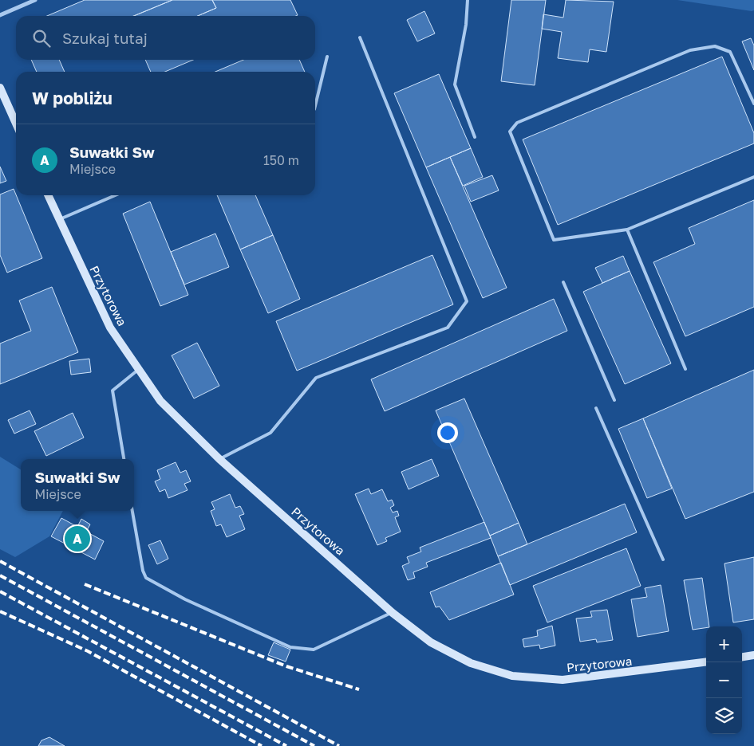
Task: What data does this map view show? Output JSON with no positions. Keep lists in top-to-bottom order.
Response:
{
  "streets": {
    "street": ["Przytorowa"]
  },
  "page": {
    "search": "Szukaj tutaj",
    "heading": "W pobliżu",
    "list": [
      {
        "mark": "A",
        "name": "Suwałki Sw",
        "note": "Miejsce",
        "value": "150 m"
      }
    ],
    "popup": ["Suwałki Sw", "Miejsce"],
    "pins": "A",
    "map_buttons": ["+", "−"]
  }
}
